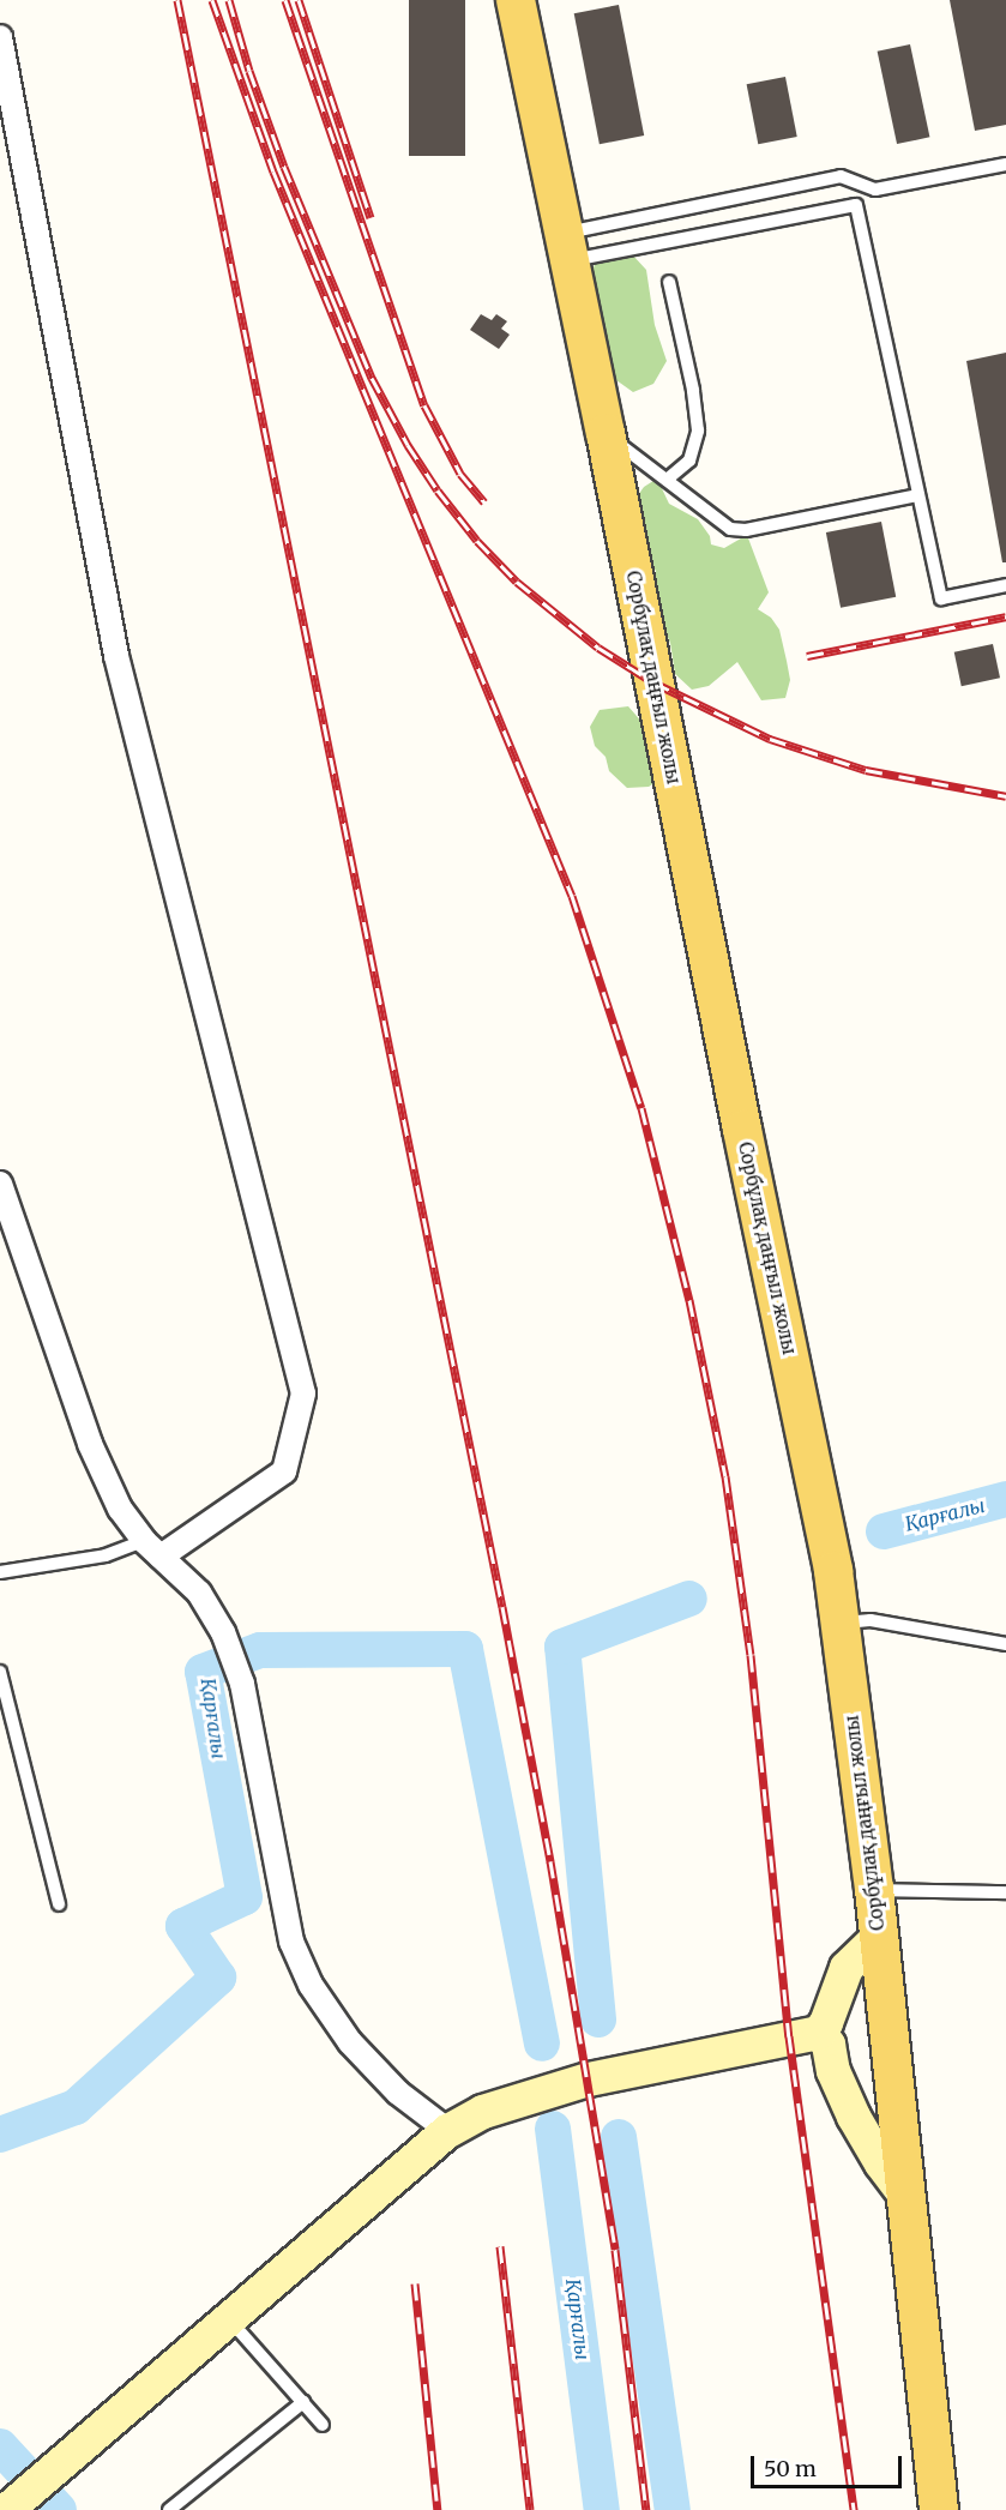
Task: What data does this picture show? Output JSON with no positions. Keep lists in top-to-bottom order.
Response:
{
  "streets": {
    "main road": ["Сорбұлақ даңғыл жолы"]
  },
  "water": ["Қарғалы"],
  "scale_bar": "50 m"
}
